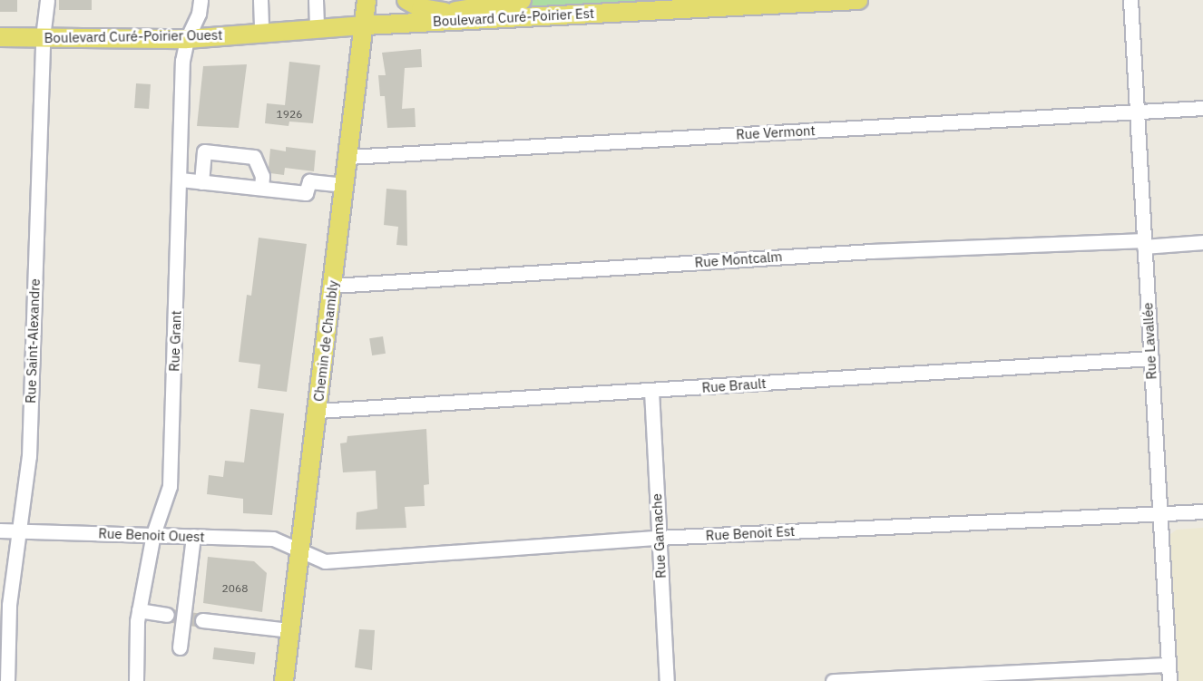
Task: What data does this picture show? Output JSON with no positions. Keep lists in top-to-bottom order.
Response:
{
  "streets": {
    "main road": ["Boulevard Curé-Poirier Est", "Boulevard Curé-Poirier Ouest", "Chemin de Chambly"],
    "street": [
      "Rue Vermont",
      "Rue Montcalm",
      "Rue Saint-Alexandre",
      "Rue Grant",
      "Rue Lavallée",
      "Rue Brault",
      "Rue Benoit Est",
      "Rue Benoit Ouest",
      "Rue Gamache"
    ]
  },
  "crossings": [
    ["Boulevard Curé-Poirier Est", "Boulevard Curé-Poirier Ouest"],
    ["Boulevard Curé-Poirier Est", "Chemin de Chambly"],
    ["Boulevard Curé-Poirier Ouest", "Rue Saint-Alexandre"],
    ["Boulevard Curé-Poirier Ouest", "Rue Grant"],
    ["Boulevard Curé-Poirier Ouest", "Chemin de Chambly"],
    ["Rue Vermont", "Chemin de Chambly"],
    ["Rue Vermont", "Rue Lavallée"],
    ["Rue Montcalm", "Chemin de Chambly"],
    ["Rue Montcalm", "Rue Lavallée"],
    ["Rue Saint-Alexandre", "Rue Benoit Ouest"],
    ["Rue Grant", "Rue Benoit Ouest"],
    ["Chemin de Chambly", "Rue Brault"],
    ["Chemin de Chambly", "Rue Benoit Est"],
    ["Chemin de Chambly", "Rue Benoit Ouest"],
    ["Rue Lavallée", "Rue Brault"],
    ["Rue Lavallée", "Rue Benoit Est"],
    ["Rue Brault", "Rue Gamache"],
    ["Rue Benoit Est", "Rue Benoit Ouest"],
    ["Rue Benoit Est", "Rue Gamache"]
  ],
  "house_numbers": ["1926", "2068"]
}
